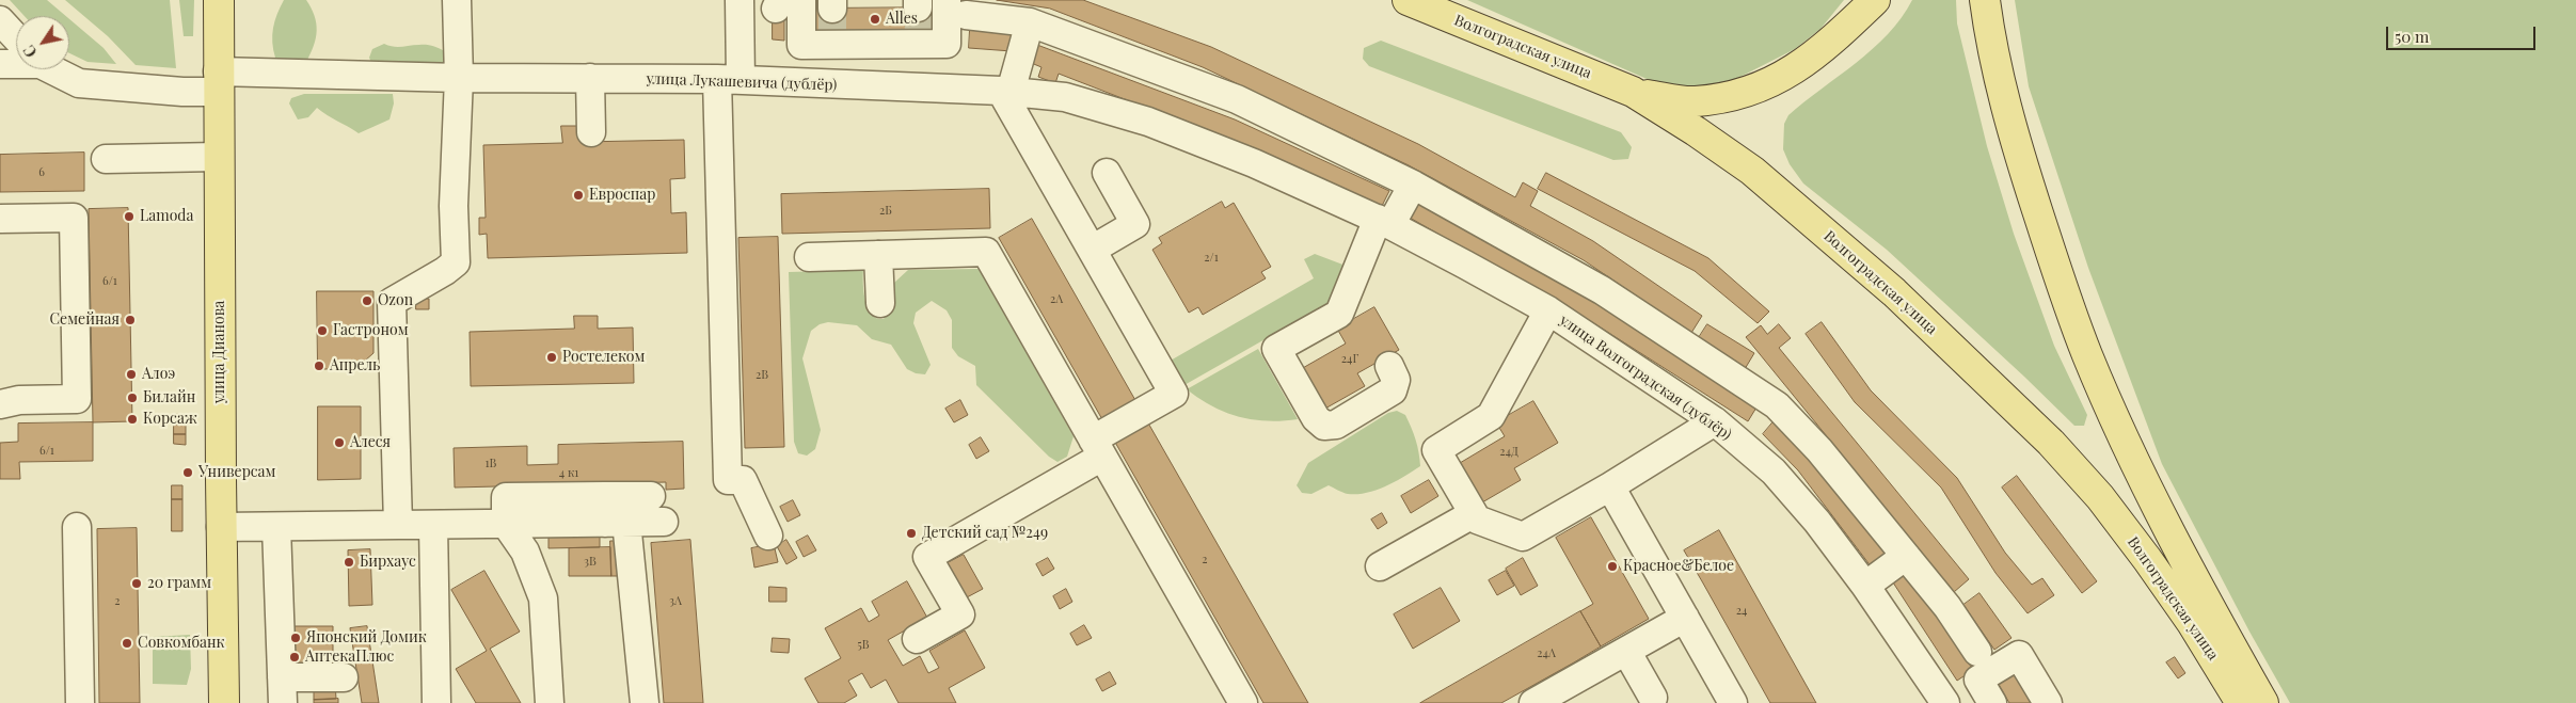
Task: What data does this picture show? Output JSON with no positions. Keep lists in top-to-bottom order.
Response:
{
  "streets": {
    "main road": ["Волгоградская улица", "улица Дианова"],
    "street": ["улица Лукашевича (дублёр)", "улица Волгоградская (дублёр)"]
  },
  "crossings": [
    ["улица Лукашевича (дублёр)", "улица Дианова"],
    ["улица Лукашевича (дублёр)", "улица Волгоградская (дублёр)"]
  ],
  "places": [
    "Alles",
    "Евроспар",
    "Lamoda",
    "Ozon",
    "Семейная",
    "Гастроном",
    "Ростелеком",
    "Апрель",
    "Алоэ",
    "Билайн",
    "Корсаж",
    "Алеся",
    "Универсам",
    "Детский сад №249",
    "Бирхаус",
    "Красное&Белое",
    "20 грамм",
    "Японский Домик",
    "Совкомбанк",
    "АптекаПлюс"
  ],
  "house_numbers": [
    "6",
    "2Б",
    "2/1",
    "6/1",
    "2А",
    "24Г",
    "2В",
    "6/1",
    "24Д",
    "1В",
    "4 к1",
    "2",
    "3В",
    "2",
    "3А",
    "24",
    "5В",
    "24А"
  ],
  "scale_bar": "50 m",
  "north": "bottom left"
}
